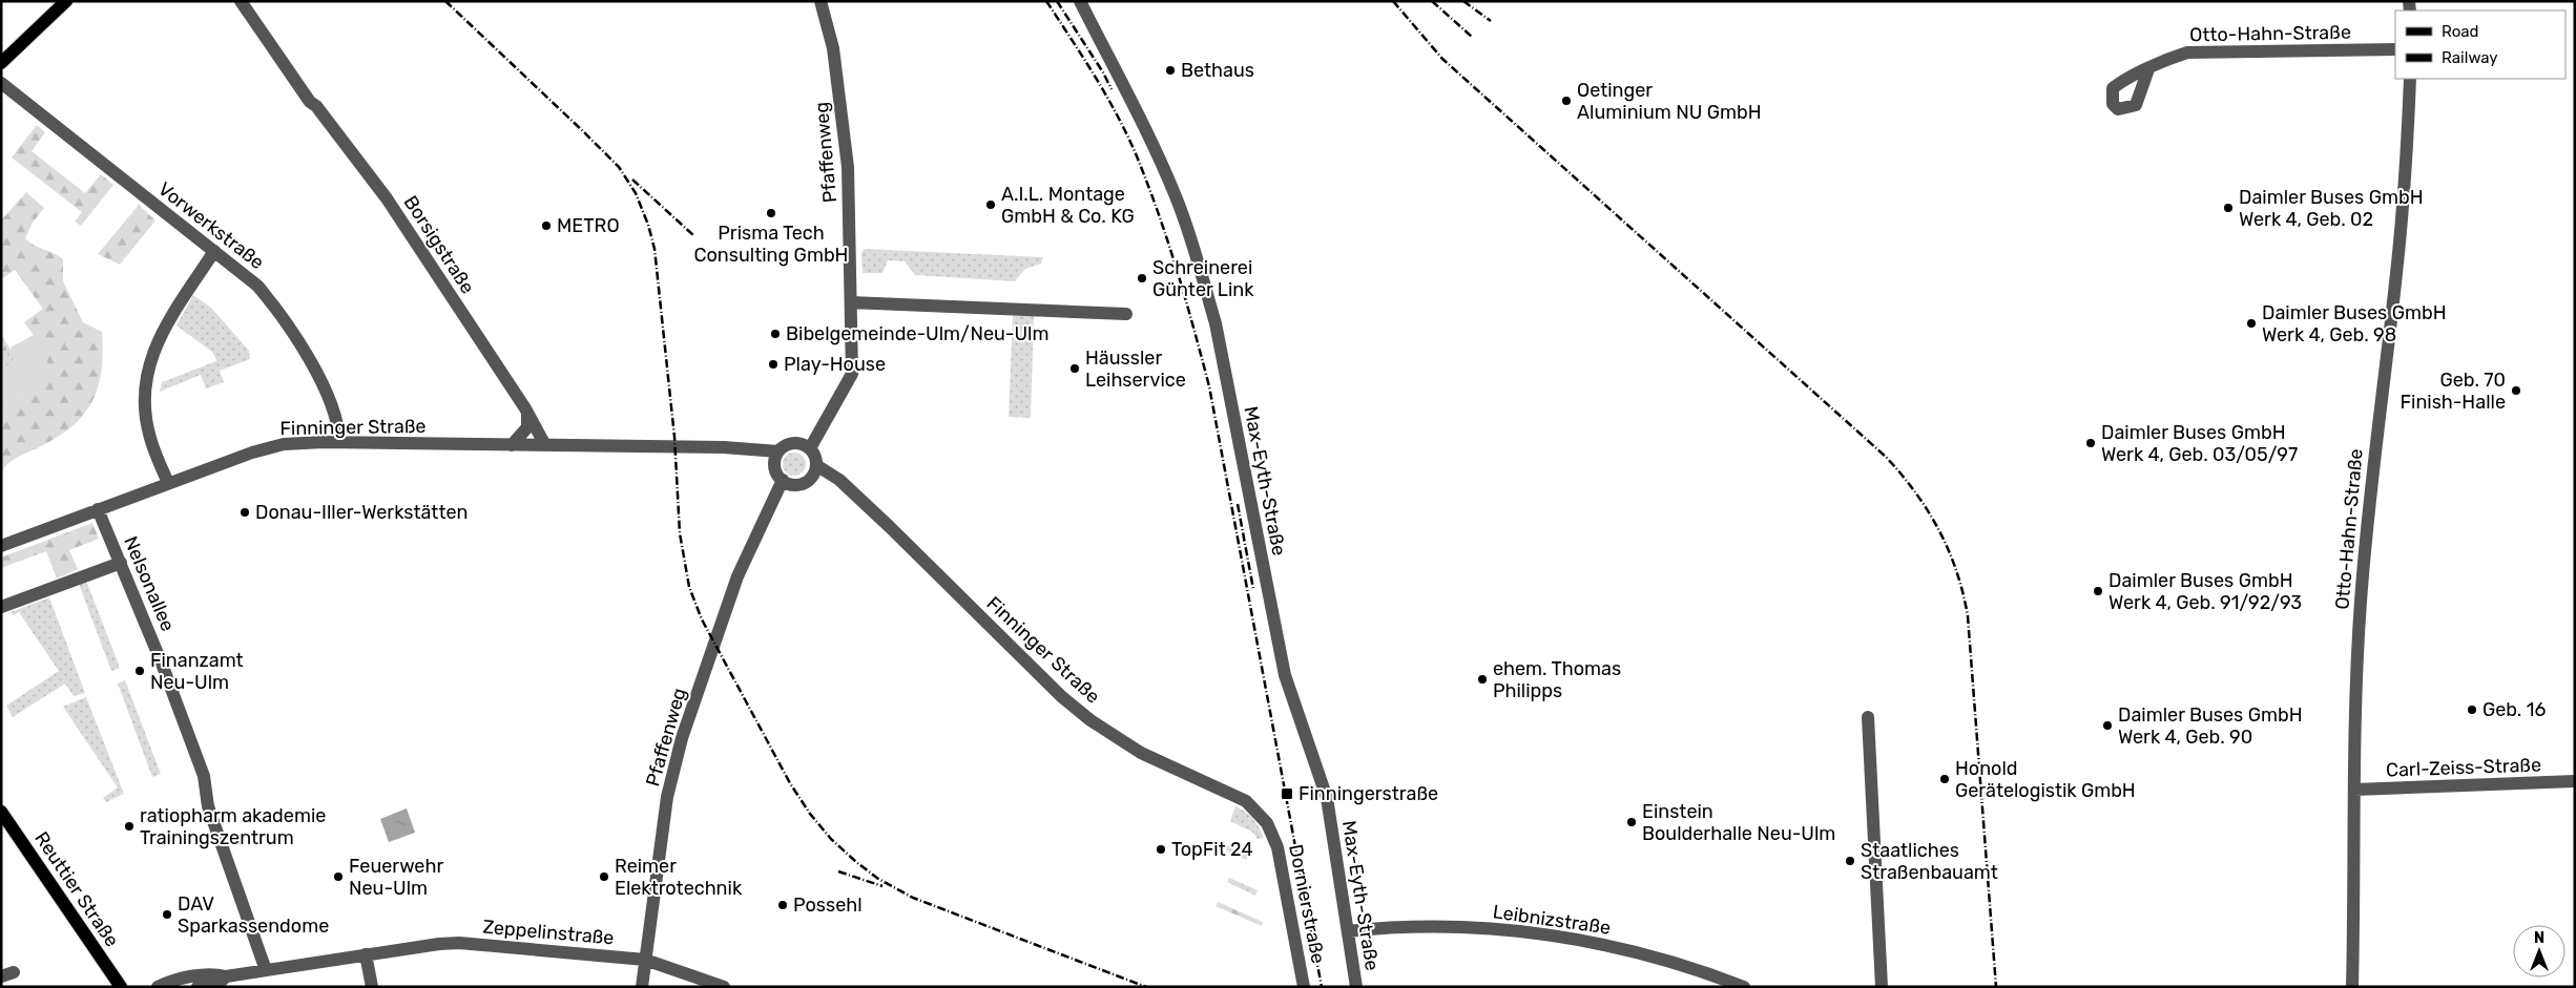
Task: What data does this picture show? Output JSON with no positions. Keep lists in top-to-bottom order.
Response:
{
  "streets": {
    "main road": ["Reuttier Straße"],
    "street": [
      "Otto-Hahn-Straße",
      "Pfaffenweg",
      "Vorwerkstraße",
      "Borsigstraße",
      "Finninger Straße",
      "Max-Eyth-Straße",
      "Nelsonallee",
      "Carl-Zeiss-Straße",
      "Dornierstraße",
      "Leibnizstraße",
      "Zeppelinstraße"
    ]
  },
  "crossings": [
    ["Otto-Hahn-Straße", "Carl-Zeiss-Straße"],
    ["Pfaffenweg", "Finninger Straße"],
    ["Pfaffenweg", "Zeppelinstraße"],
    ["Vorwerkstraße", "Finninger Straße"],
    ["Borsigstraße", "Finninger Straße"],
    ["Finninger Straße", "Nelsonallee"],
    ["Finninger Straße", "Dornierstraße"],
    ["Max-Eyth-Straße", "Leibnizstraße"],
    ["Nelsonallee", "Zeppelinstraße"]
  ],
  "places": {
    "other": [
      "Bethaus",
      "Oetinger Aluminium NU GmbH",
      "A.I.L. Montage GmbH & Co. KG",
      "Daimler Buses GmbH Werk 4, Geb. 02",
      "Prisma Tech Consulting GmbH",
      "METRO",
      "Schreinerei Günter Link",
      "Daimler Buses GmbH Werk 4, Geb. 98",
      "Bibelgemeinde-Ulm/Neu-Ulm",
      "Play-House",
      "Häussler Leihservice",
      "Geb. 70 Finish-Halle",
      "Daimler Buses GmbH Werk 4, Geb. 03/05/97",
      "Donau-Iller-Werkstätten",
      "Daimler Buses GmbH Werk 4, Geb. 91/92/93",
      "Finanzamt Neu-Ulm",
      "ehem. Thomas Philipps",
      "Geb. 16",
      "Daimler Buses GmbH Werk 4, Geb. 90",
      "Honold Gerätelogistik GmbH",
      "Einstein Boulderhalle Neu-Ulm",
      "ratiopharm akademie Trainingszentrum",
      "TopFit 24",
      "Staatliches Straßenbauamt",
      "Feuerwehr Neu-Ulm",
      "Reimer Elektrotechnik",
      "Possehl",
      "DAV Sparkassendome"
    ],
    "transit": ["Finningerstraße"]
  },
  "legend": ["Road", "Railway"],
  "north": "top"
}
